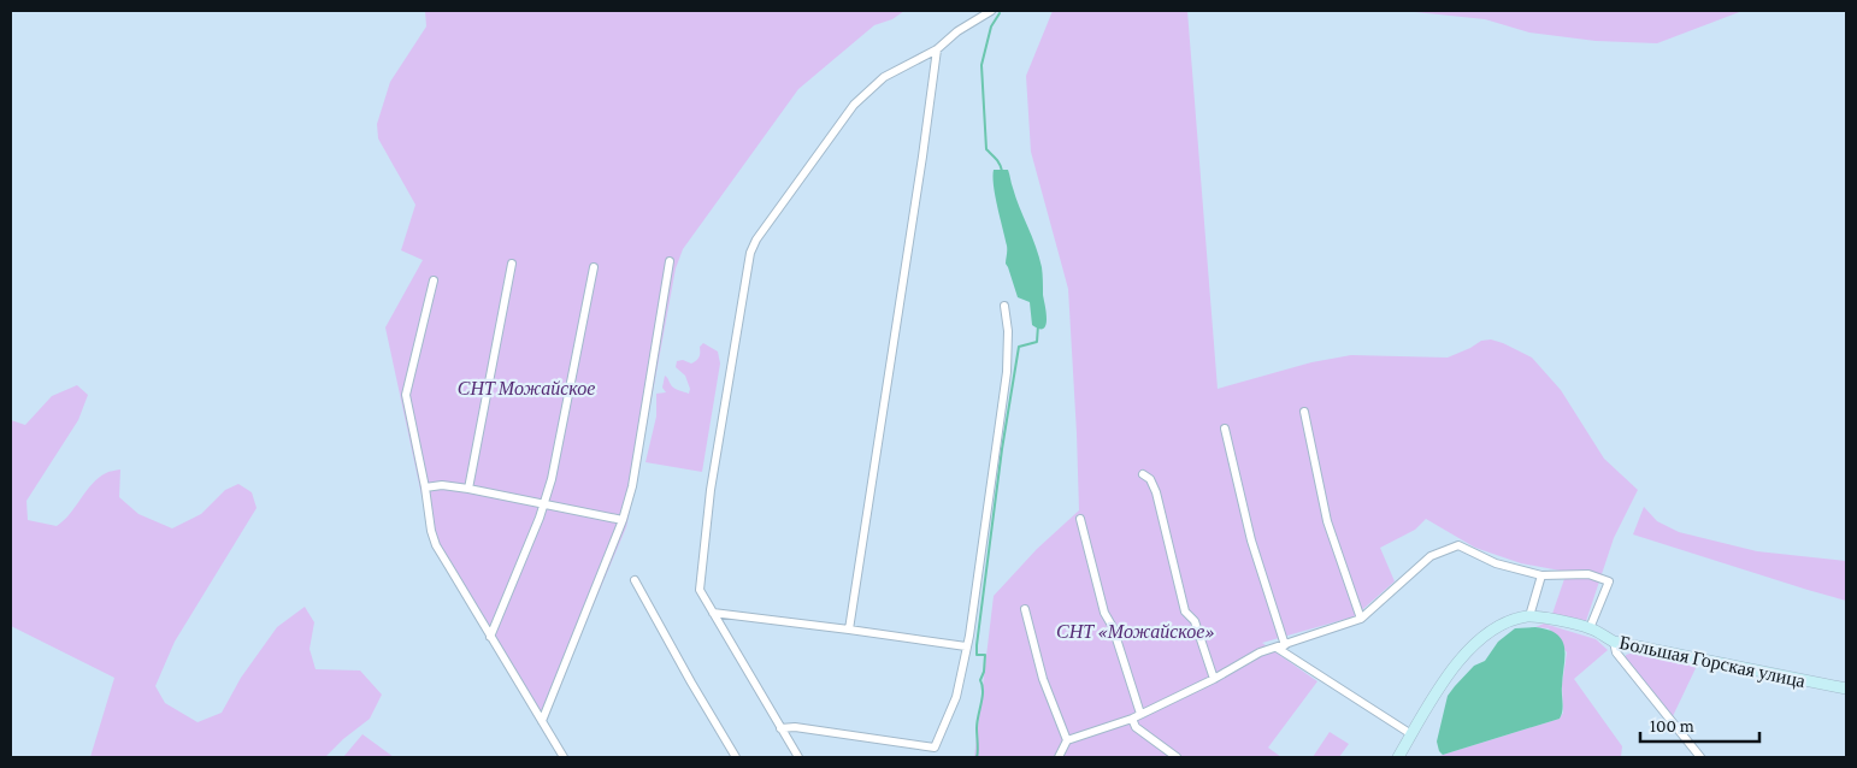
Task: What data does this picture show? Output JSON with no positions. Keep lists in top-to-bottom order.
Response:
{
  "streets": {
    "street": ["Большая Горская улица"]
  },
  "parks": ["СНТ Можайское", "СНТ «Можайское»"],
  "scale_bar": "100 m"
}
